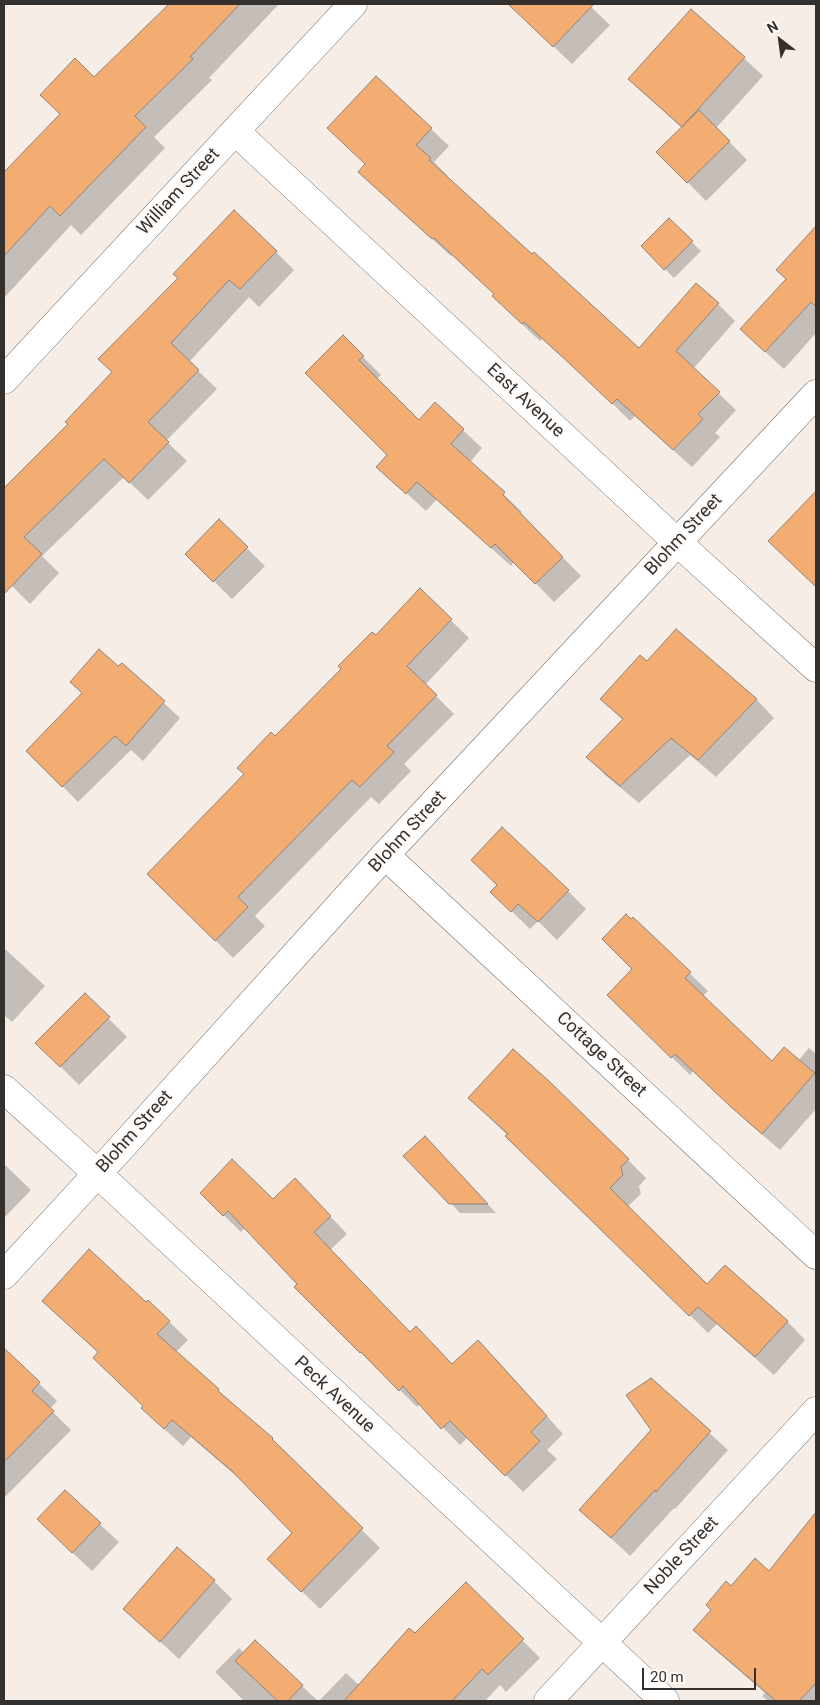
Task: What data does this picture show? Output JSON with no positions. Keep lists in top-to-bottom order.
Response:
{
  "streets": {
    "street": [
      "William Street",
      "East Avenue",
      "Blohm Street",
      "Cottage Street",
      "Peck Avenue",
      "Noble Street"
    ]
  },
  "crossings": [
    ["William Street", "East Avenue"],
    ["East Avenue", "Blohm Street"],
    ["Blohm Street", "Cottage Street"],
    ["Blohm Street", "Peck Avenue"],
    ["Peck Avenue", "Noble Street"]
  ],
  "scale_bar": "20 m",
  "north": "top left"
}
